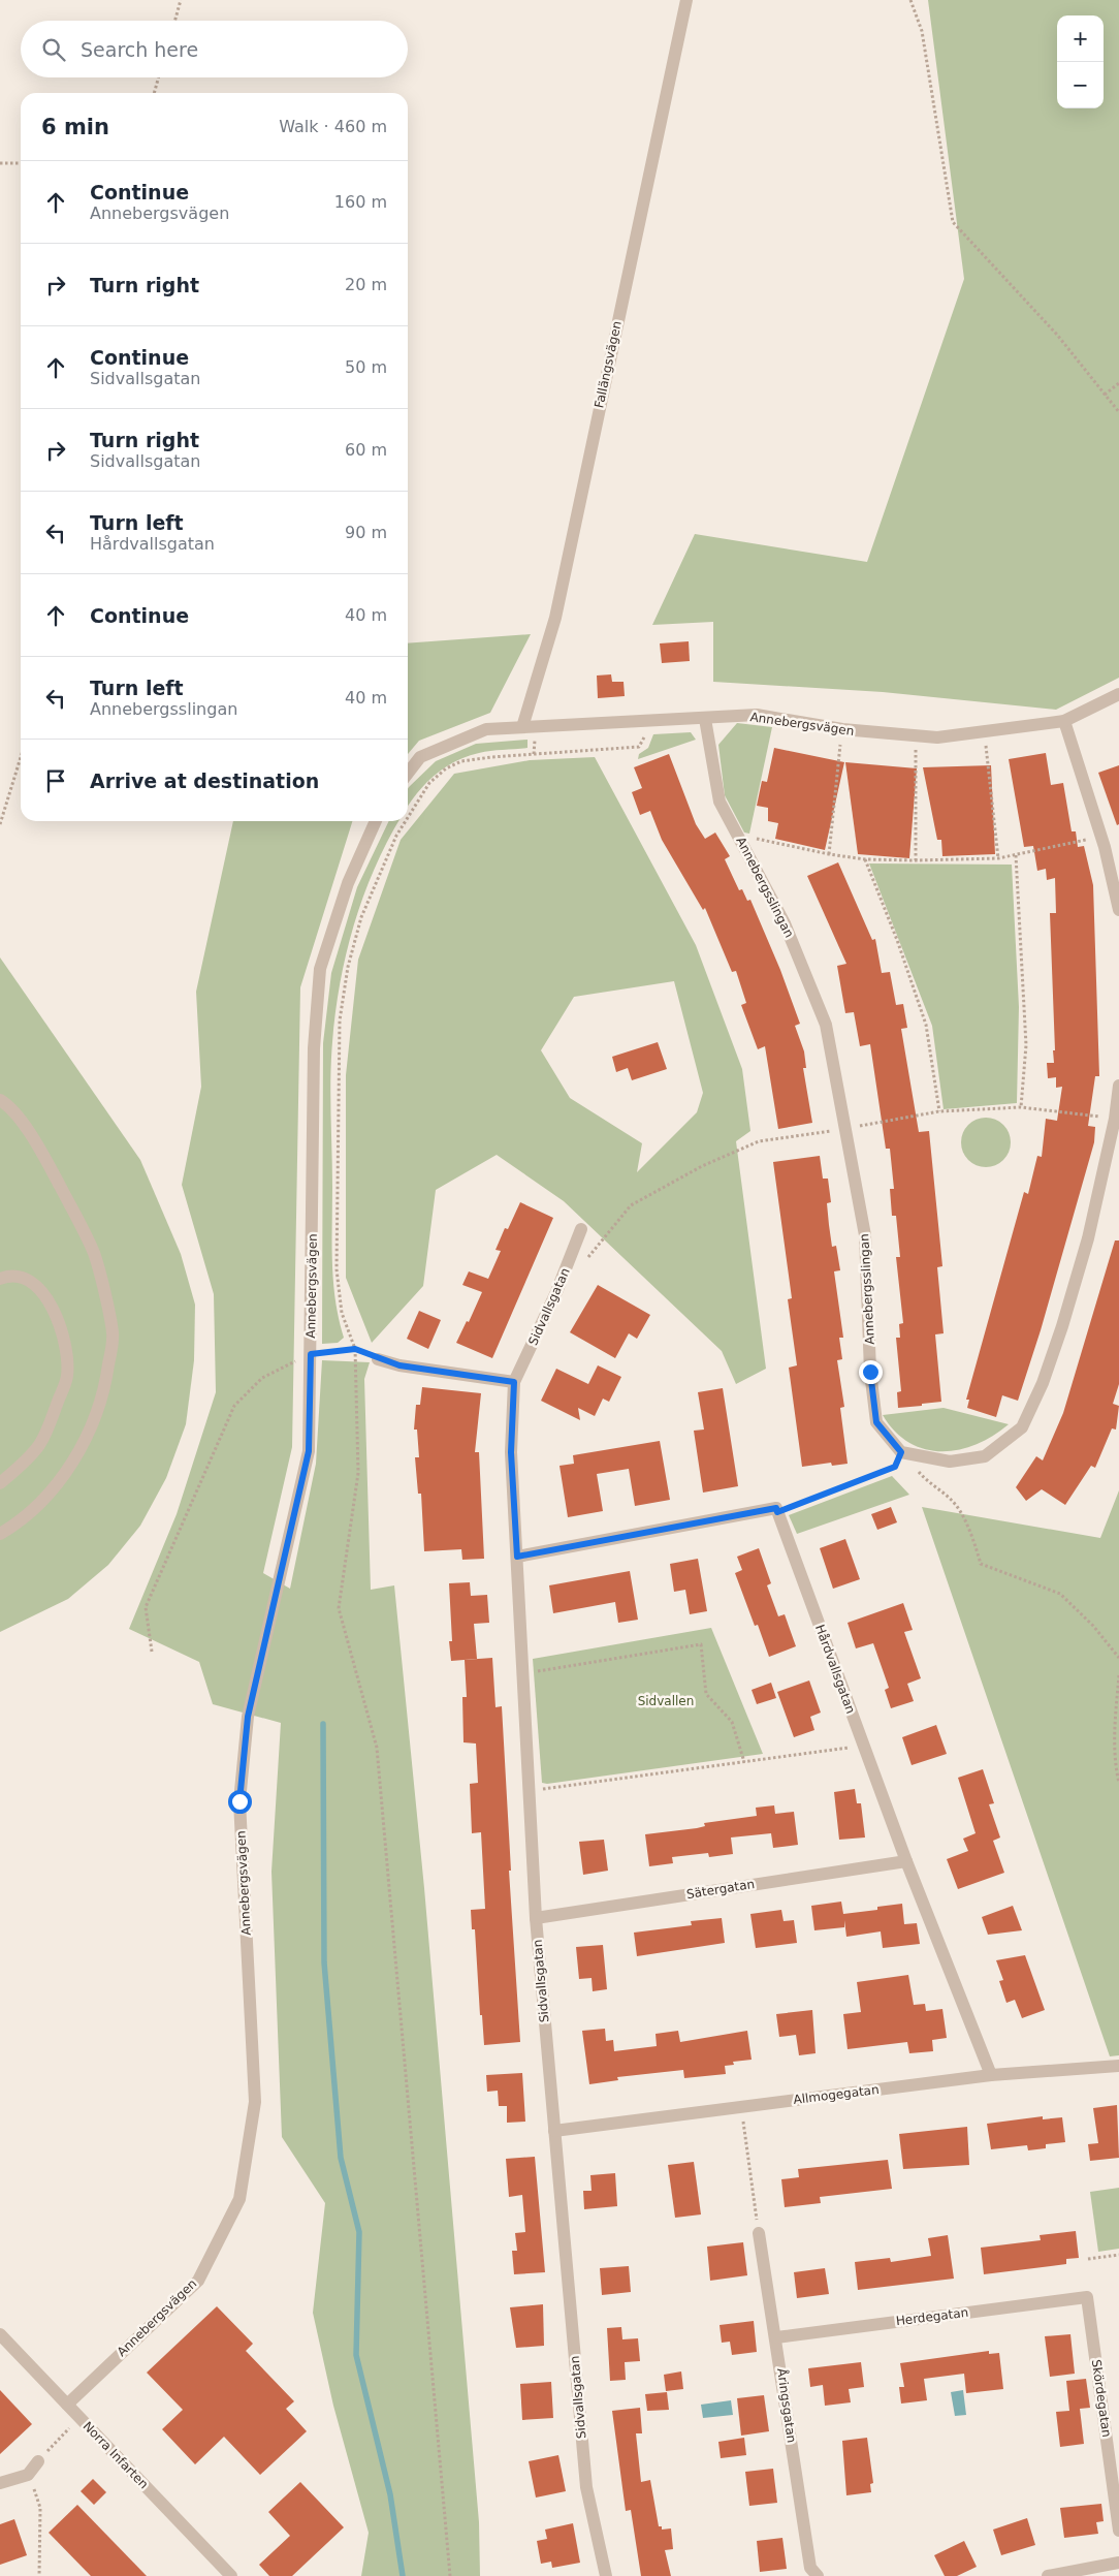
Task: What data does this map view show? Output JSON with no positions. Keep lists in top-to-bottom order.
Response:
{
  "streets": {
    "street": [
      "Fallängsvägen",
      "Annebergsvägen",
      "Annebergsslingan",
      "Sidvallsgatan",
      "Hårdvallsgatan",
      "Sätergatan",
      "Allmogegatan",
      "Herdegatan",
      "Skördegatan",
      "Åringsgatan",
      "Norra Infarten"
    ]
  },
  "crossings": [
    ["Fallängsvägen", "Annebergsvägen"],
    ["Annebergsvägen", "Annebergsslingan"],
    ["Annebergsvägen", "Norra Infarten"],
    ["Sidvallsgatan", "Sätergatan"],
    ["Sidvallsgatan", "Allmogegatan"],
    ["Hårdvallsgatan", "Sätergatan"],
    ["Hårdvallsgatan", "Allmogegatan"],
    ["Herdegatan", "Skördegatan"],
    ["Herdegatan", "Åringsgatan"]
  ],
  "parks": ["Sidvallen"],
  "page": {
    "map_buttons": ["+", "−"],
    "search": "Search here",
    "heading": ["6 min", "Walk · 460 m"],
    "list": [
      ["Continue", "Annebergsvägen", "160 m"],
      ["Turn right", "20 m"],
      ["Continue", "Sidvallsgatan", "50 m"],
      ["Turn right", "Sidvallsgatan", "60 m"],
      ["Turn left", "Hårdvallsgatan", "90 m"],
      ["Continue", "40 m"],
      ["Turn left", "Annebergsslingan", "40 m"],
      "Arrive at destination"
    ]
  }
}
